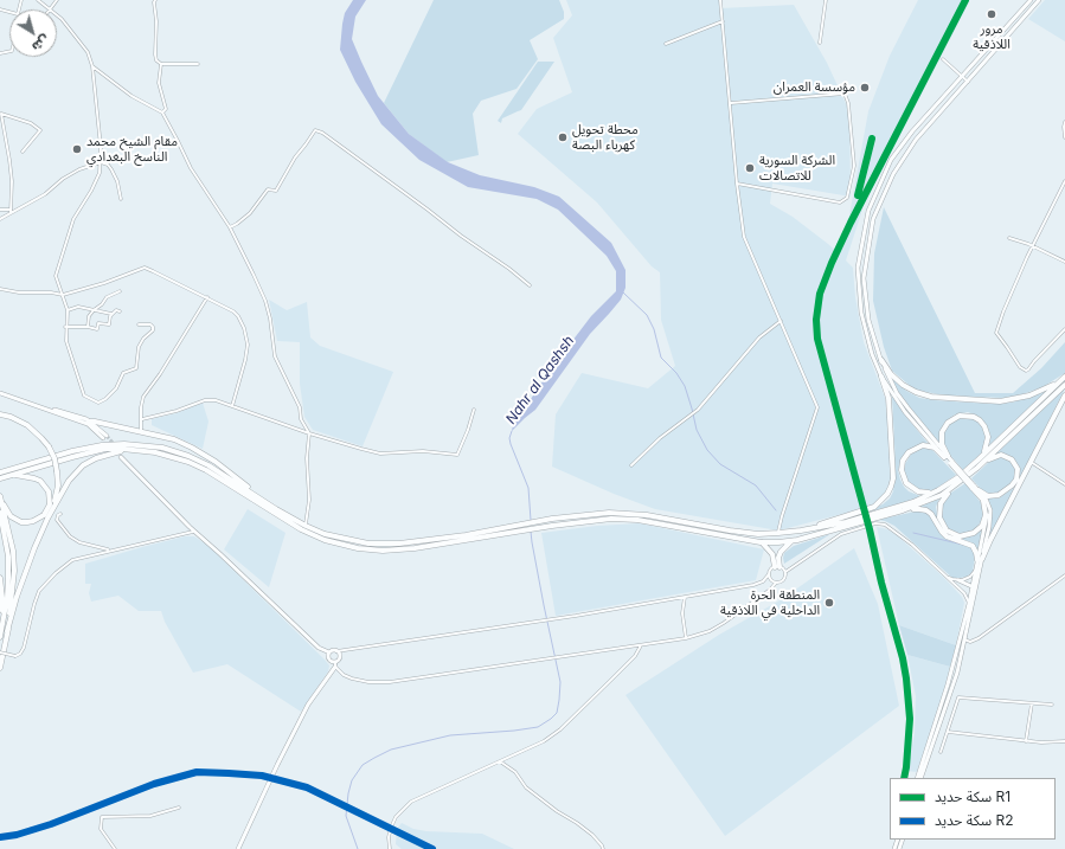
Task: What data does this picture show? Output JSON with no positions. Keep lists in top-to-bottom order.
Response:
{
  "water": ["Nahr al Qashsh"],
  "places": [
    "مرور اللاذقية",
    "مؤسسة العمران",
    "محطة تحويل كهرباء البصة",
    "مقام الشيخ محمد الناسخ البغدادي",
    "الشركة السورية للاتصالات",
    "المنطقة الحرة الداخلية في اللاذقية"
  ],
  "lines": ["rail line R1", "rail line R2"],
  "legend": ["سكة حديد R1", "سكة حديد R2"],
  "north": "bottom right"
}
